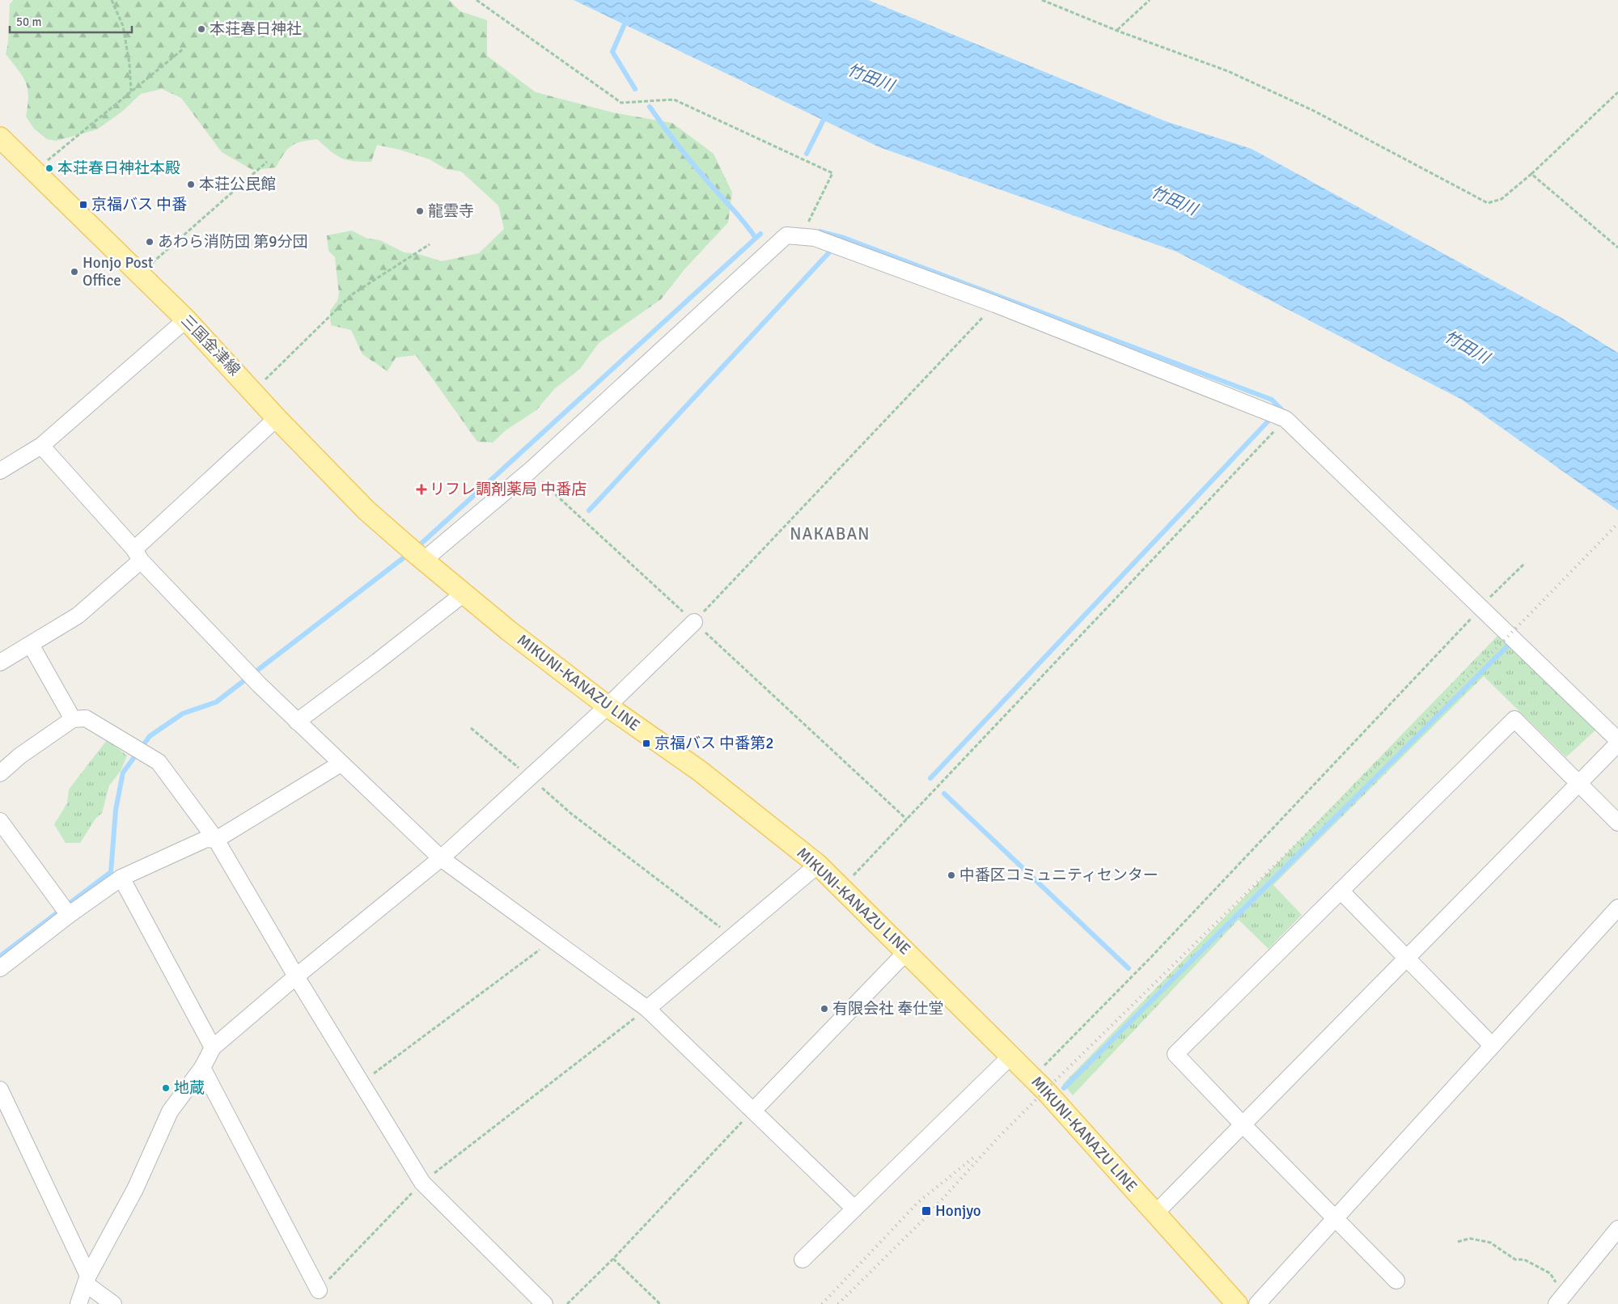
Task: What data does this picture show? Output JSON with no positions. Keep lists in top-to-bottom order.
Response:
{
  "streets": {
    "main road": ["三国金津線", "MIKUNI-KANAZU LINE"]
  },
  "crossings": [
    ["三国金津線", "MIKUNI-KANAZU LINE"]
  ],
  "districts": ["NAKABAN"],
  "water": ["竹田川"],
  "places": {
    "other": [
      "本荘春日神社",
      "本荘春日神社本殿",
      "本荘公民館",
      "龍雲寺",
      "あわら消防団 第9分団",
      "Honjo Post Office",
      "中番区コミュニティセンター",
      "有限会社 奉仕堂",
      "地蔵"
    ],
    "transit": ["京福バス 中番", "京福バス 中番第2", "Honjyo"],
    "health": ["リフレ調剤薬局 中番店"]
  },
  "scale_bar": "50 m"
}
